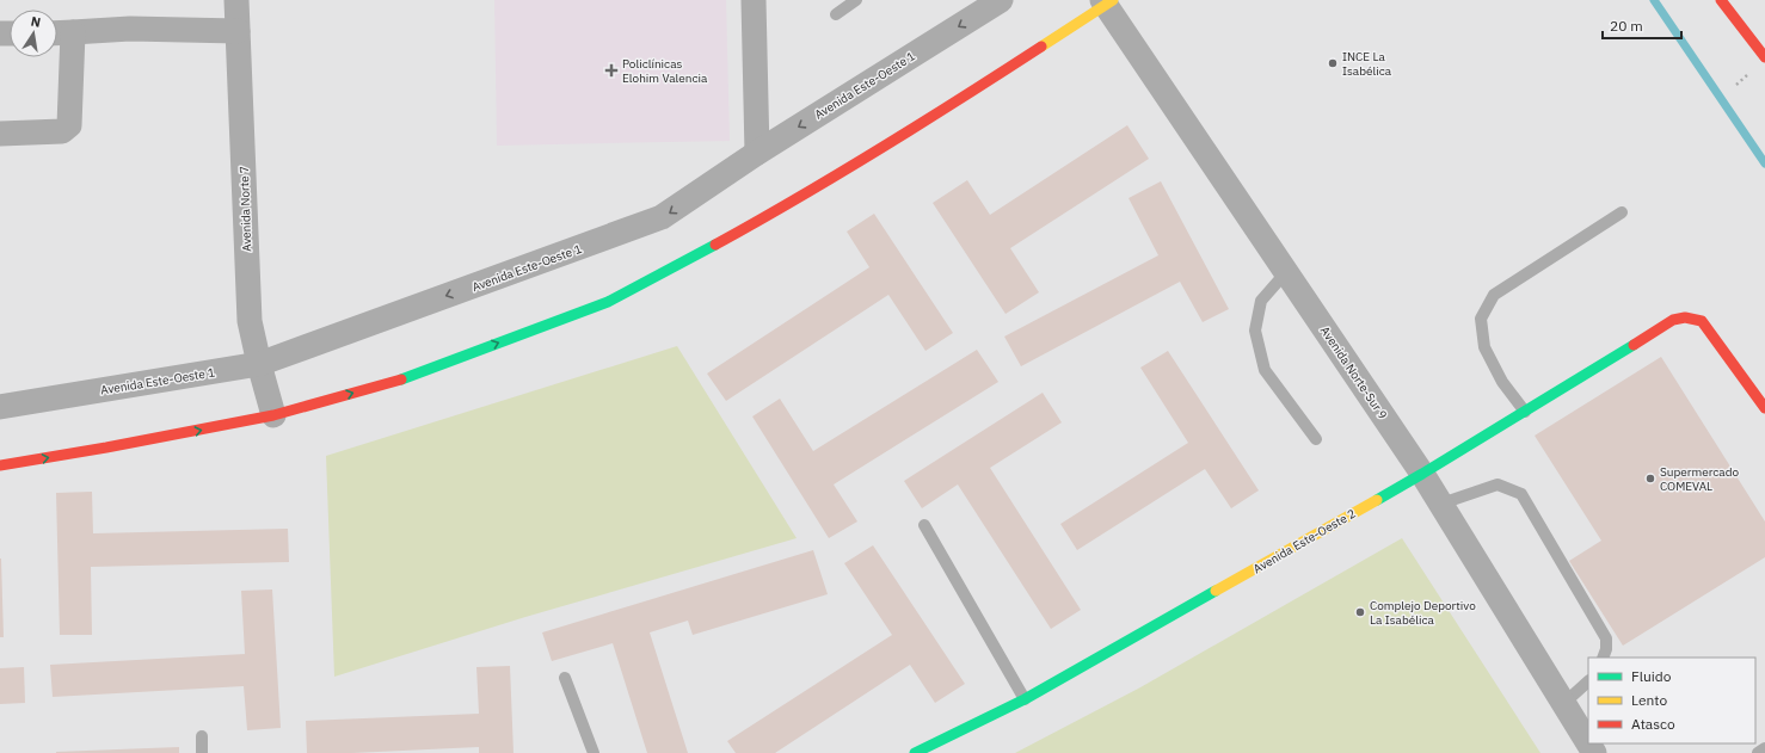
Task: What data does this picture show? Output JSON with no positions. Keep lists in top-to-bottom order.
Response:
{
  "streets": {
    "street": [
      "Avenida Este-Oeste 1",
      "Avenida Norte 7",
      "Avenida Norte-Sur 9",
      "Avenida Este-Oeste 2"
    ]
  },
  "crossings": [
    ["Avenida Este-Oeste 1", "Avenida Norte 7"],
    ["Avenida Norte-Sur 9", "Avenida Este-Oeste 2"]
  ],
  "places": {
    "other": ["INCE La Isabélica", "Supermercado COMEVAL", "Complejo Deportivo La Isabélica"],
    "health": ["Policlínicas Elohim Valencia"]
  },
  "legend": ["Fluido", "Lento", "Atasco"],
  "scale_bar": "20 m",
  "north": "top"
}
